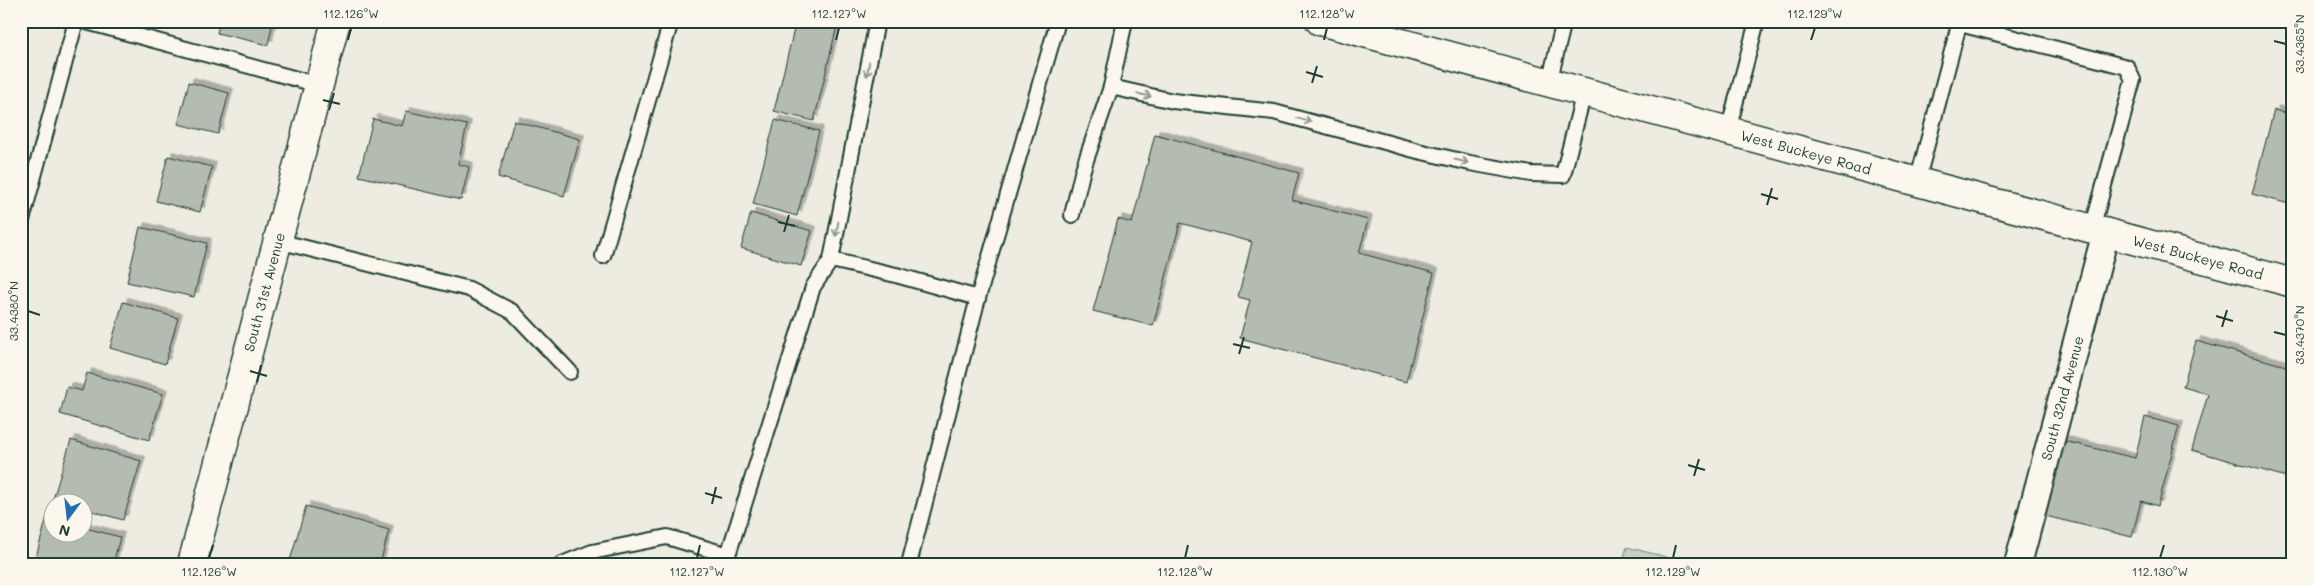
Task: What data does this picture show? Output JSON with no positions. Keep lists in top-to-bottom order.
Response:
{
  "streets": {
    "main road": ["West Buckeye Road", "South 31st Avenue"],
    "street": ["South 32nd Avenue"]
  },
  "crossings": [
    ["West Buckeye Road", "South 32nd Avenue"]
  ],
  "north": "bottom",
  "coordinates": [
    "112.126°W",
    "112.127°W",
    "112.128°W",
    "112.129°W",
    "33.4365°N",
    "33.4380°N",
    "33.4370°N",
    "112.130°W"
  ]
}
